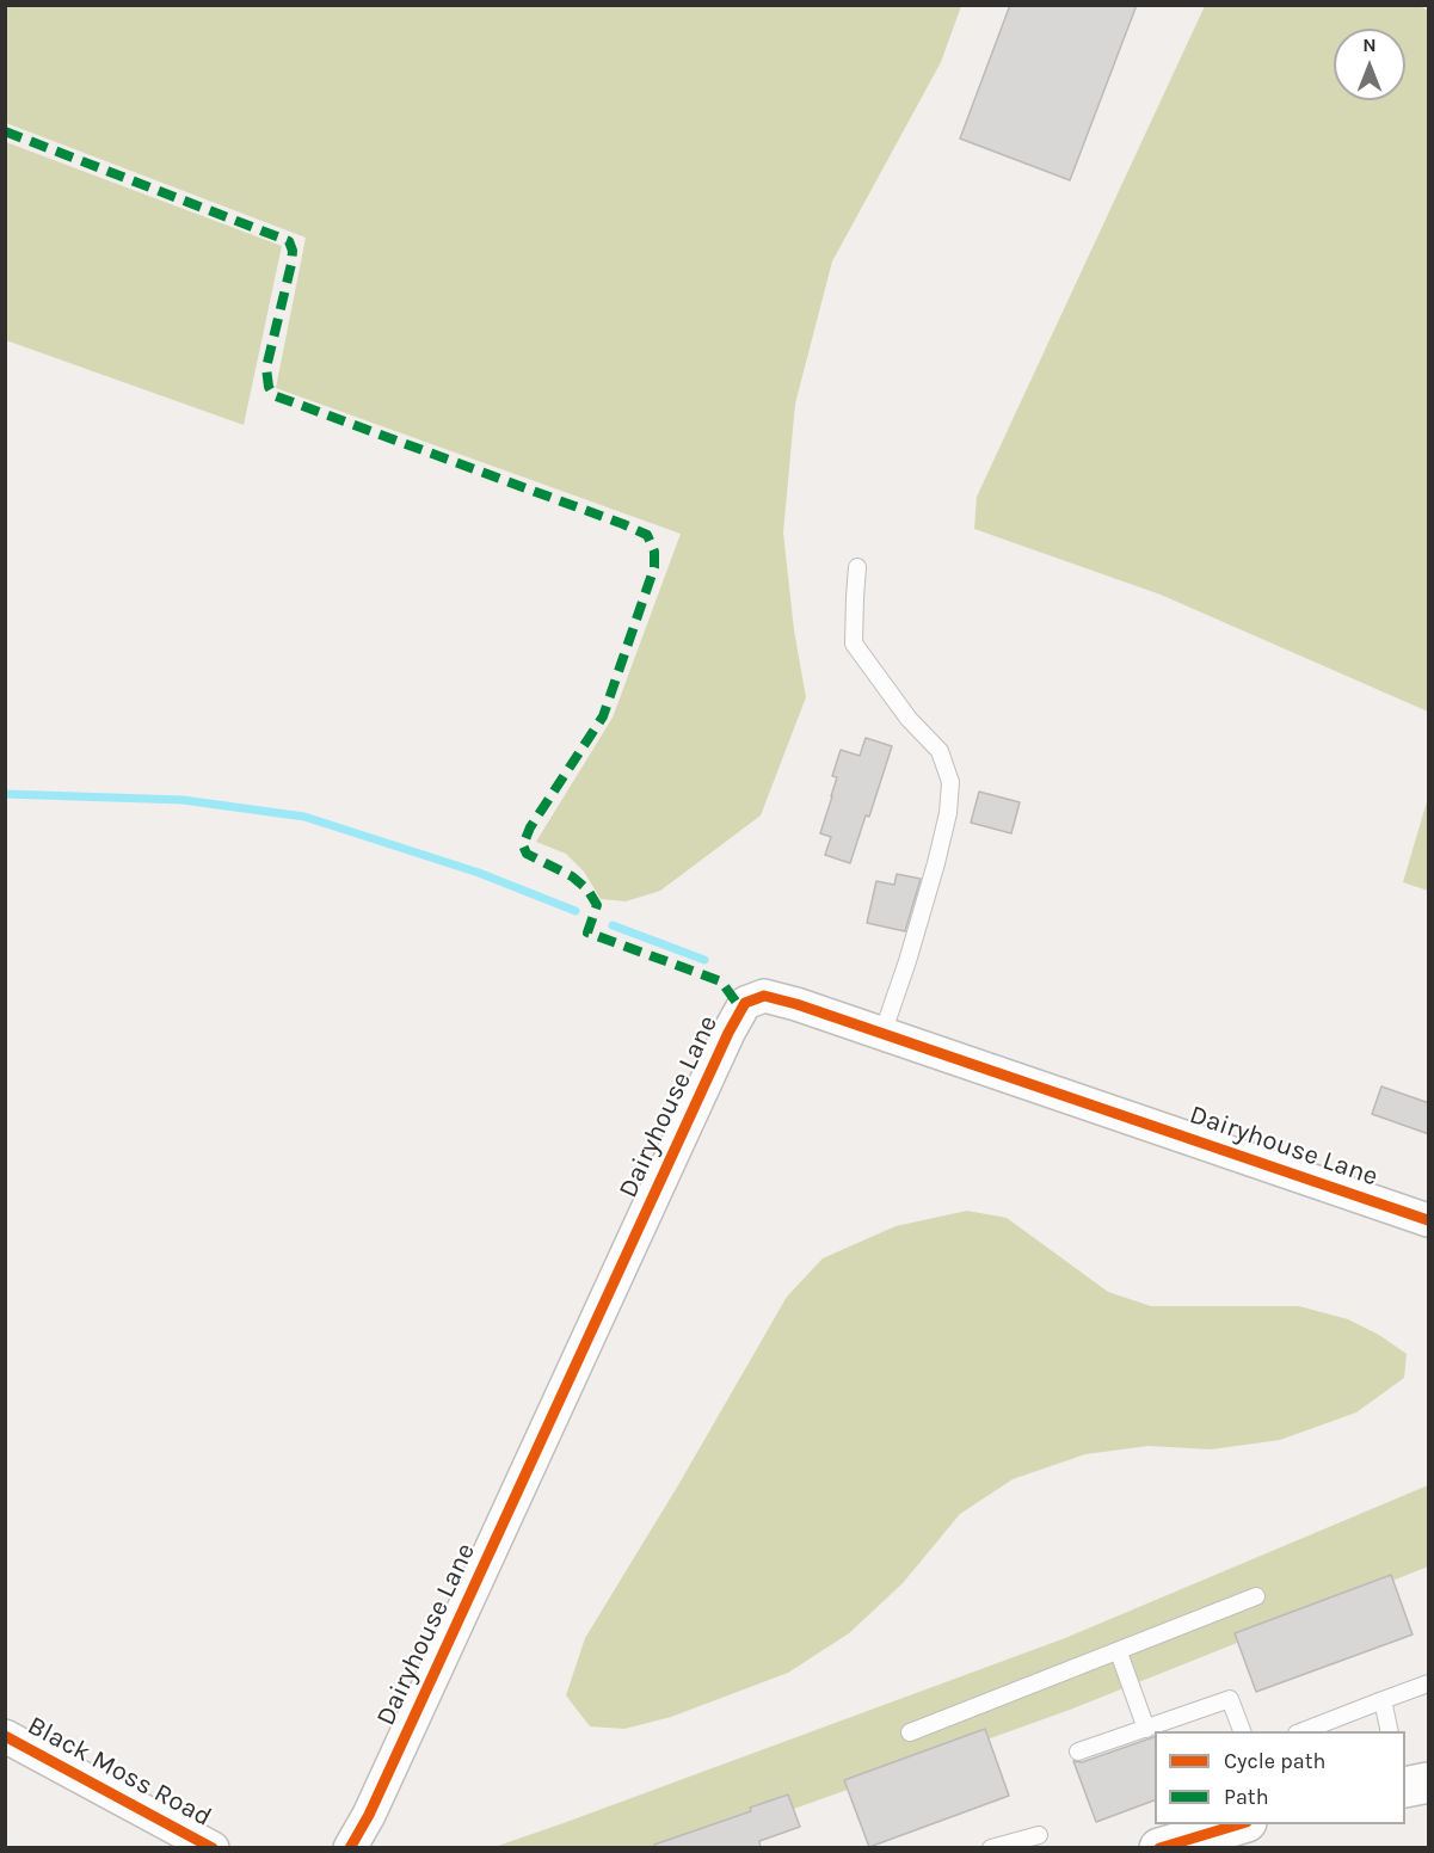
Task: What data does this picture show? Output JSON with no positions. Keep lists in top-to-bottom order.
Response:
{
  "streets": {
    "street": ["Dairyhouse Lane", "Black Moss Road"]
  },
  "legend": ["Cycle path", "Path"],
  "north": "top"
}
